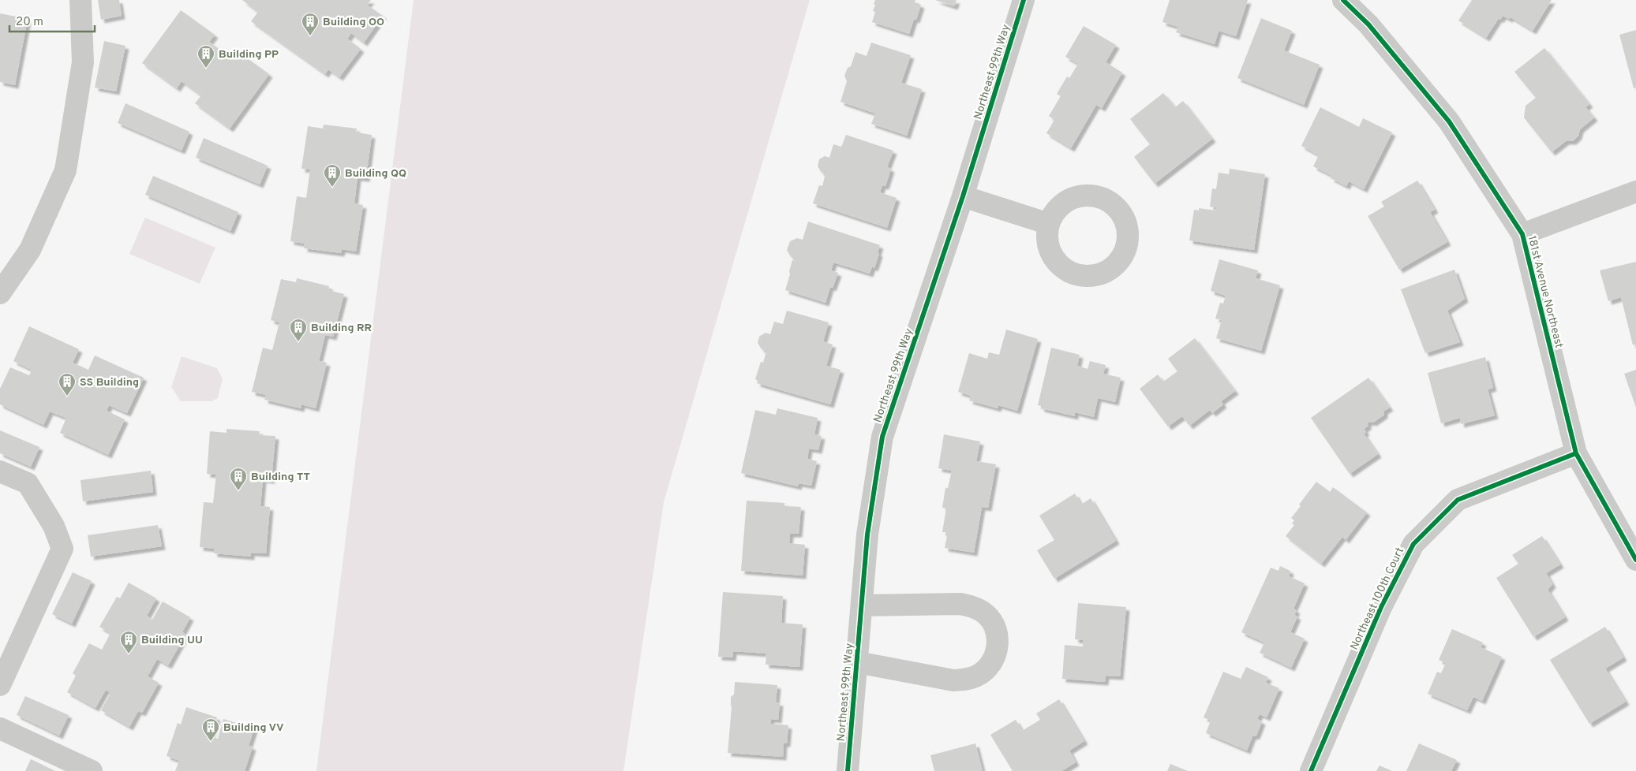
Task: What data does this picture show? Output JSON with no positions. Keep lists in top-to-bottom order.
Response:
{
  "streets": {
    "street": ["Northeast 99th Way", "181st Avenue Northeast", "Northeast 100th Court"]
  },
  "crossings": [
    ["181st Avenue Northeast", "Northeast 100th Court"]
  ],
  "places": {
    "building": [
      "Building OO",
      "Building PP",
      "Building QQ",
      "Building RR",
      "SS Building",
      "Building TT",
      "Building UU",
      "Building VV"
    ]
  },
  "scale_bar": "20 m"
}
